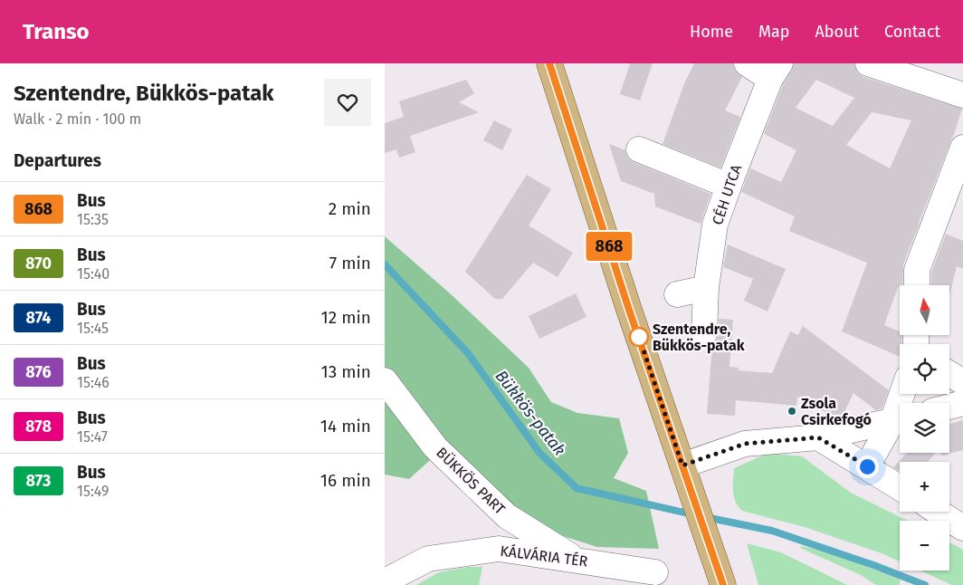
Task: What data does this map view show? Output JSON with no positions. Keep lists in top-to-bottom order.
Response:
{
  "streets": {
    "street": ["CÉH UTCA", "BÜKKÖS PART", "KÁLVÁRIA TÉR"]
  },
  "crossings": [
    ["BÜKKÖS PART", "KÁLVÁRIA TÉR"]
  ],
  "water": ["Bükkös-patak"],
  "places": ["Szentendre, Bükkös-patak", "Zsola Csirkefogó"],
  "lines": ["bus line 868"],
  "north": "top",
  "page": {
    "header": "Transo",
    "nav": [
      "Home",
      "Map",
      "About",
      "Contact"
    ],
    "heading": [
      ["Szentendre, Bükkös-patak", "Walk · 2 min · 100 m"],
      "Departures"
    ],
    "on_map": "868",
    "list": [
      {
        "mark": "868",
        "name": "Bus",
        "note": "15:35",
        "value": "2 min"
      },
      {
        "mark": "870",
        "name": "Bus",
        "note": "15:40",
        "value": "7 min"
      },
      {
        "mark": "874",
        "name": "Bus",
        "note": "15:45",
        "value": "12 min"
      },
      {
        "mark": "876",
        "name": "Bus",
        "note": "15:46",
        "value": "13 min"
      },
      {
        "mark": "878",
        "name": "Bus",
        "note": "15:47",
        "value": "14 min"
      },
      {
        "mark": "873",
        "name": "Bus",
        "note": "15:49",
        "value": "16 min"
      }
    ],
    "map_buttons": ["+", "−"]
  }
}
